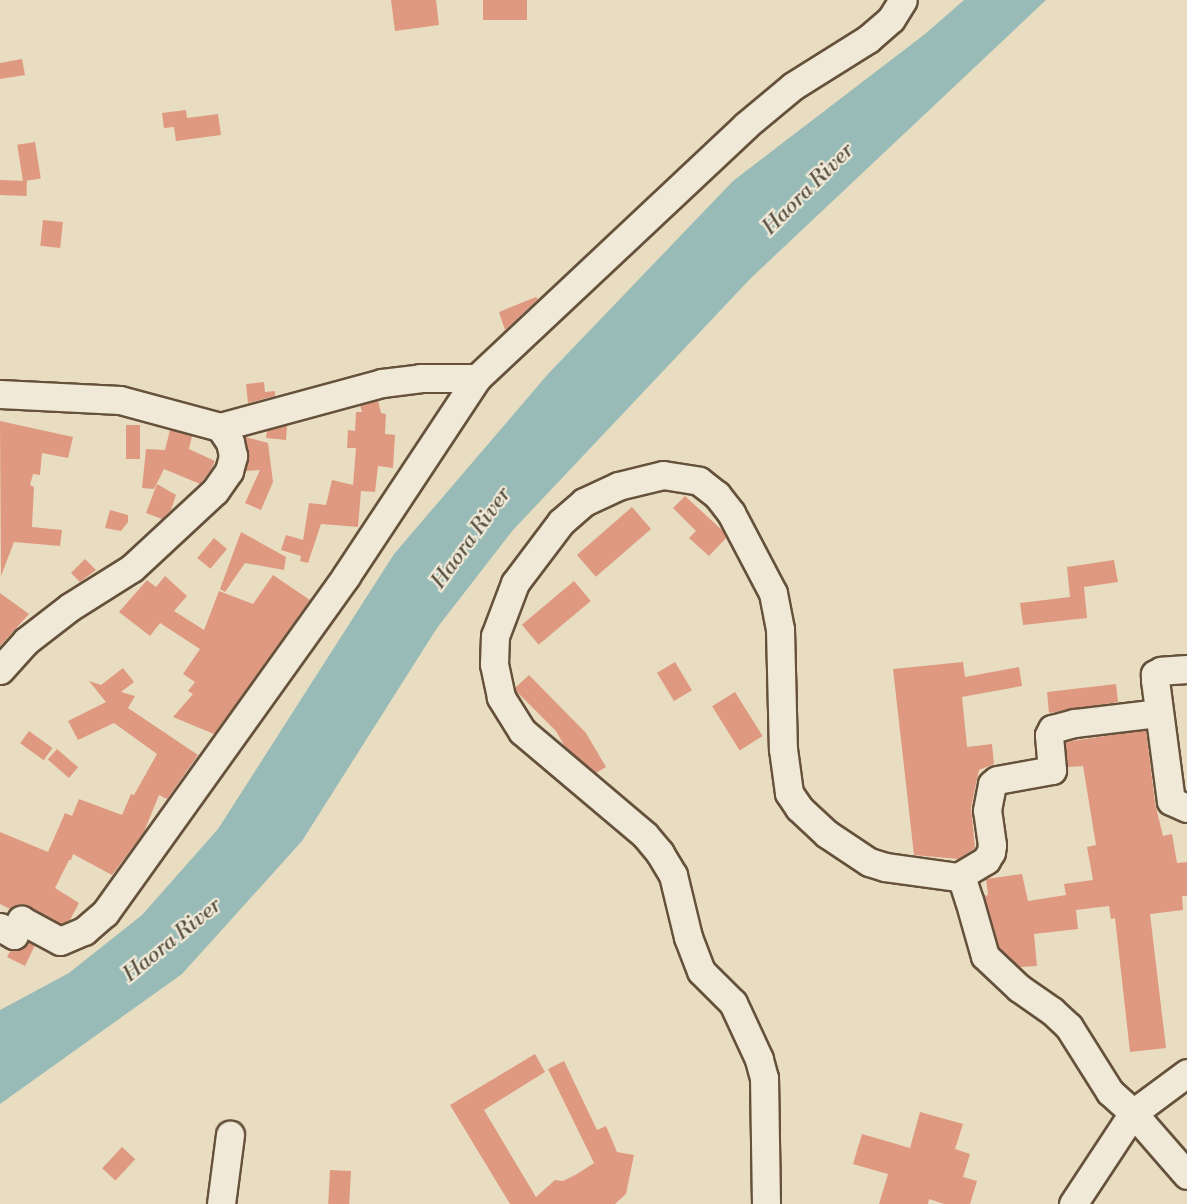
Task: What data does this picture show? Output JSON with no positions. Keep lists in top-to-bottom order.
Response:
{
  "water": ["Haora River"]
}
